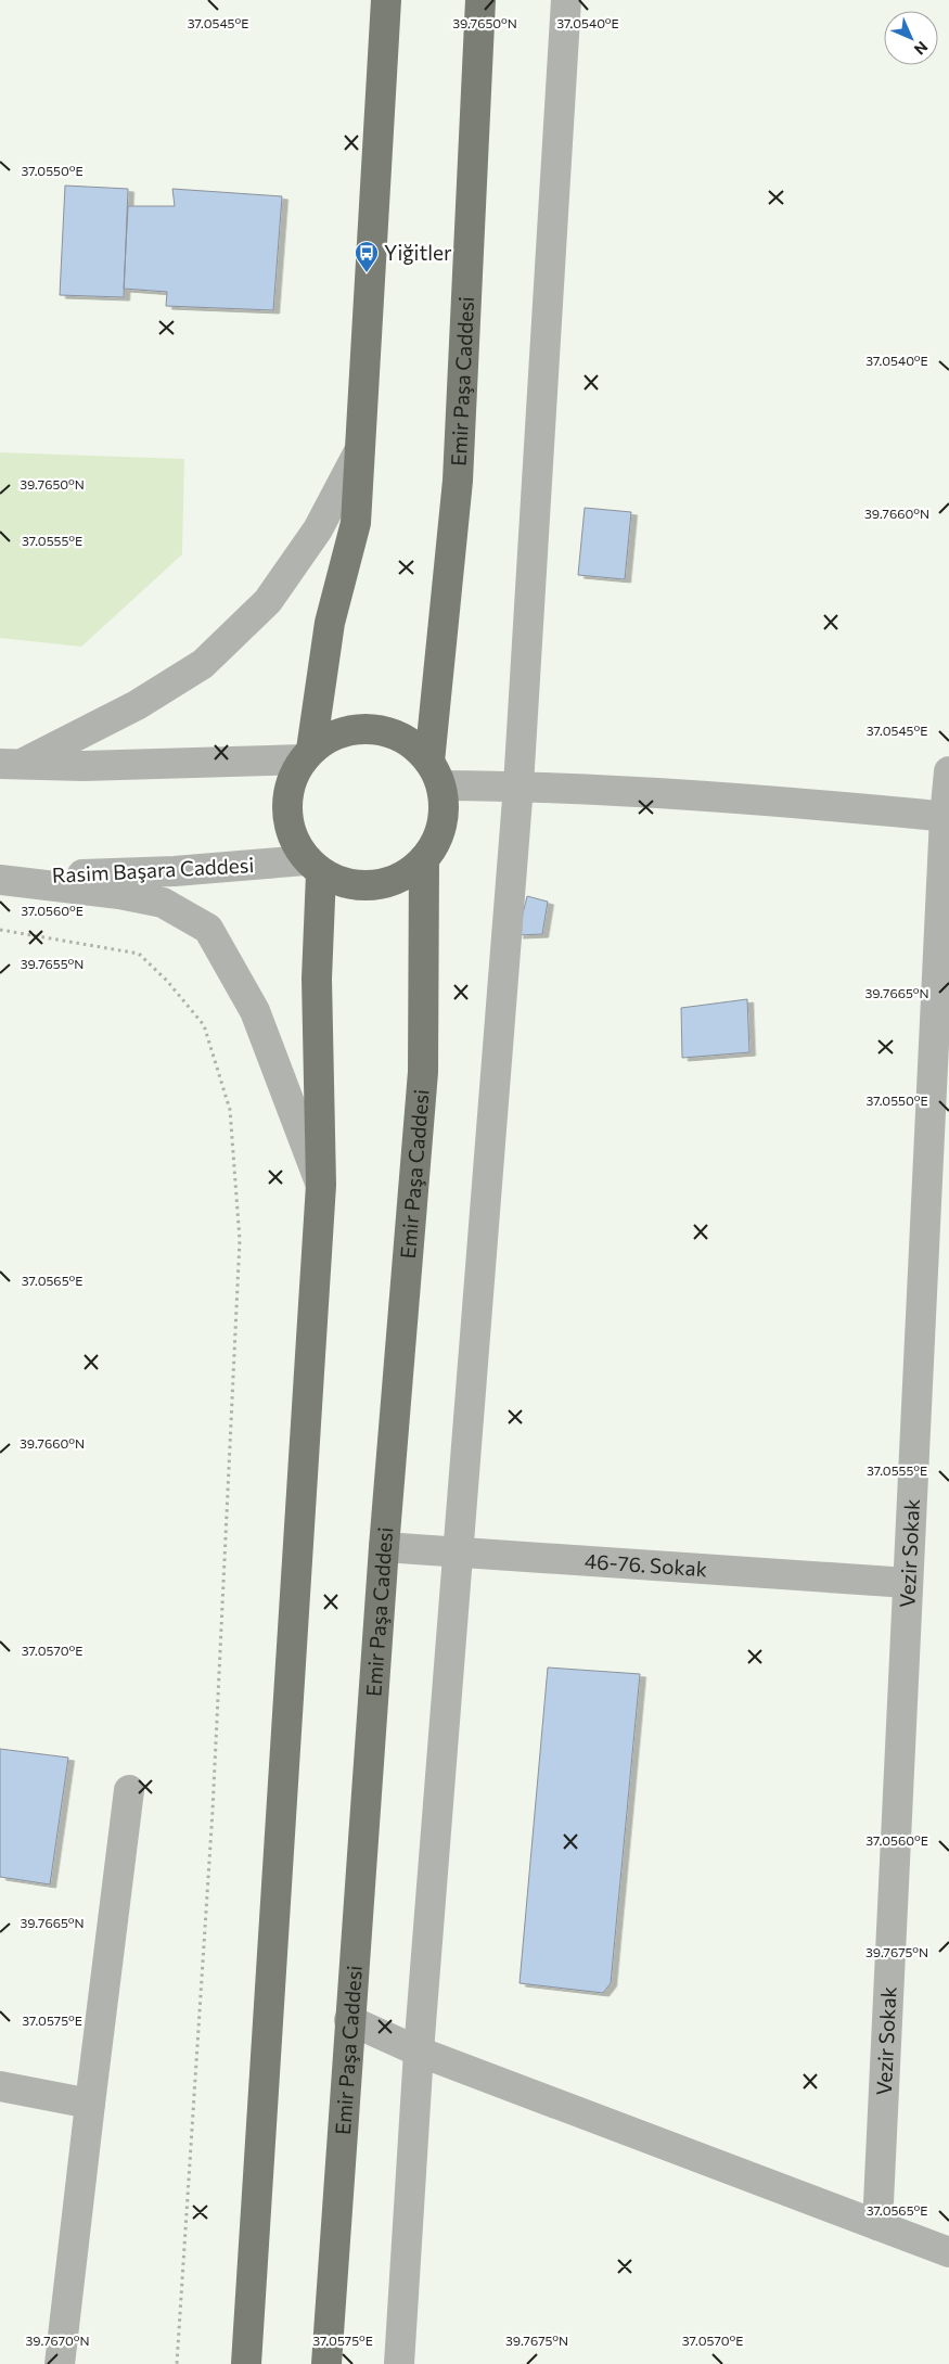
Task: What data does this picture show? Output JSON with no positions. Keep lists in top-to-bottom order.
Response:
{
  "streets": {
    "main road": ["Emir Paşa Caddesi"],
    "street": ["Rasim Başara Caddesi", "Vezir Sokak", "46-76. Sokak"]
  },
  "crossings": [
    ["Emir Paşa Caddesi", "Rasim Başara Caddesi"],
    ["Emir Paşa Caddesi", "46-76. Sokak"],
    ["Vezir Sokak", "46-76. Sokak"]
  ],
  "places": {
    "bus stop": ["Yiğitler"]
  },
  "north": "bottom right",
  "coordinates": [
    "37.0545°E",
    "39.7650°N",
    "37.0540°E",
    "37.0550°E",
    "39.7660°N",
    "37.0555°E",
    "37.0560°E",
    "39.7655°N",
    "39.7665°N",
    "37.0565°E",
    "37.0570°E",
    "39.7675°N",
    "37.0575°E",
    "39.7670°N"
  ]
}
